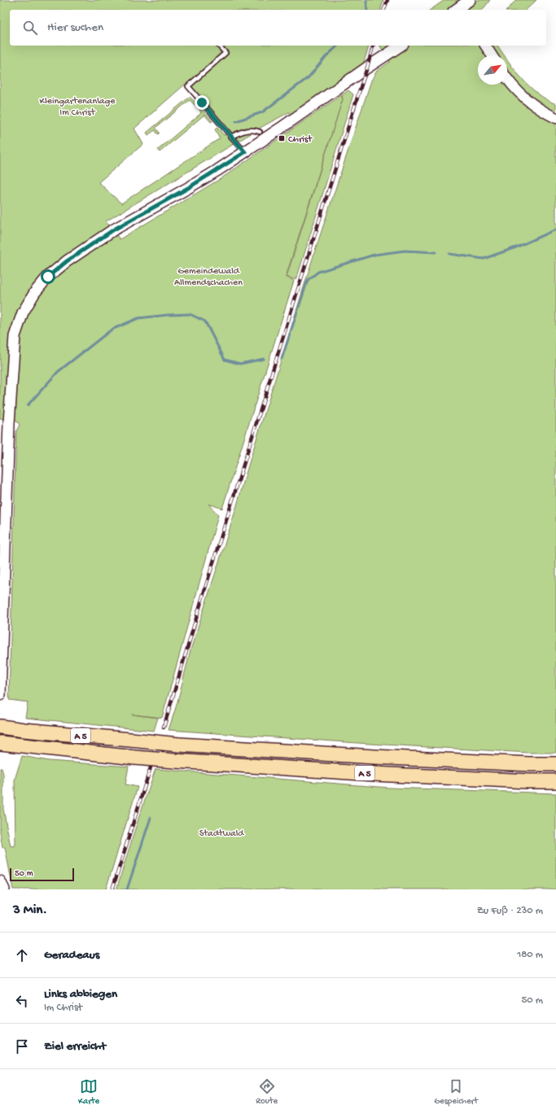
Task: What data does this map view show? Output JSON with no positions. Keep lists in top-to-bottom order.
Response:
{
  "streets": {
    "highway": ["A 5"]
  },
  "parks": ["Kleingartenanlage Im Christ", "Gemeindewald Allmendschachen", "Stadtwald"],
  "places": {
    "transit": ["Christ"]
  },
  "scale_bar": "50 m",
  "north": "top right",
  "page": {
    "search": "Hier suchen",
    "scale": "50 m",
    "heading": ["3 Min.", "Zu Fuß · 230 m"],
    "list": [
      ["Geradeaus", "180 m"],
      ["Links abbiegen", "Im Christ", "50 m"],
      "Ziel erreicht"
    ],
    "nav": ["Karte", "Route", "Gespeichert"]
  }
}
